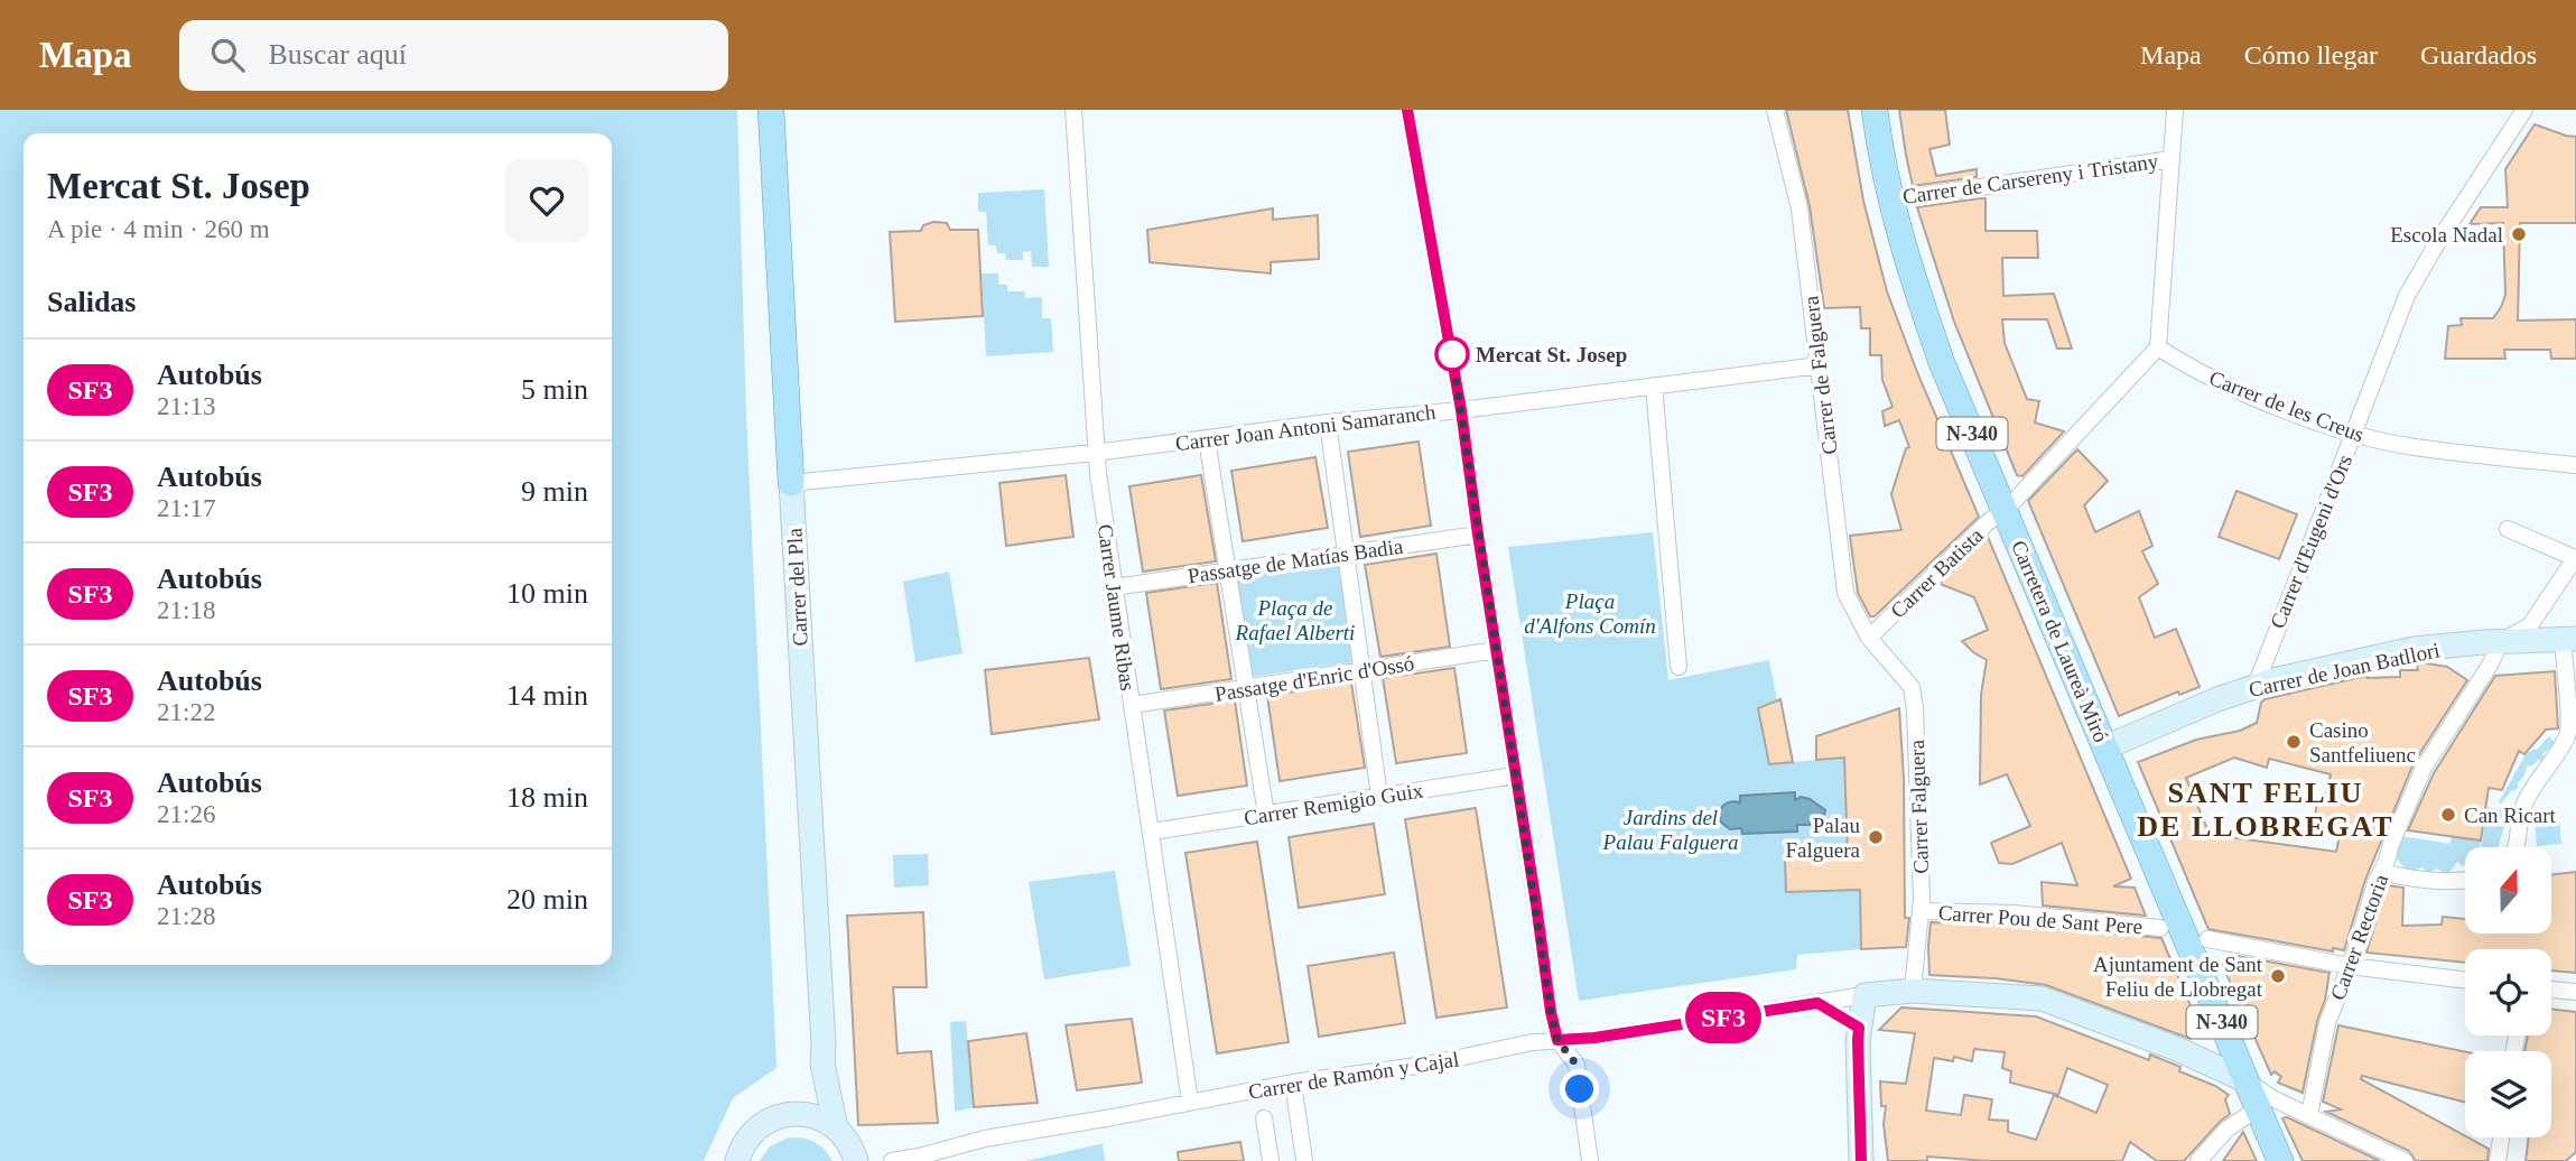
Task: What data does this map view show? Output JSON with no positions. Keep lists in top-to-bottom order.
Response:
{
  "streets": {
    "main road": ["N-340", "Carrer del Pla", "Carretera de Laureà Miró"],
    "street": [
      "Carrer de Carsereny i Tristany",
      "Carrer de Falguera",
      "Carrer de les Creus",
      "Carrer Joan Antoni Samaranch",
      "Carrer d'Eugeni d'Ors",
      "Passatge de Matías Badia",
      "Carrer Batista",
      "Carrer Jaume Ribas",
      "Carrer de Joan Batllori",
      "Passatge d'Enric d'Ossó",
      "Carrer Remigio Guix",
      "Carrer Falguera",
      "Carrer Pou de Sant Pere",
      "Carrer Rectoria",
      "Carrer de Ramón y Cajal"
    ]
  },
  "crossings": [
    ["Carrer de Carsereny i Tristany", "Carretera de Laureà Miró"],
    ["Carrer de Falguera", "Carrer Joan Antoni Samaranch"],
    ["Carrer de Falguera", "Carrer Batista"],
    ["Carrer de Falguera", "Carrer Falguera"],
    ["Carrer de les Creus", "Carrer d'Eugeni d'Ors"],
    ["Carrer Joan Antoni Samaranch", "Carrer del Pla"],
    ["Carrer Joan Antoni Samaranch", "Carrer Jaume Ribas"],
    ["Carrer d'Eugeni d'Ors", "Carrer de Joan Batllori"],
    ["Passatge de Matías Badia", "Carrer Jaume Ribas"],
    ["Carrer Batista", "Carretera de Laureà Miró"],
    ["Carrer Batista", "Carrer Falguera"],
    ["Carrer Jaume Ribas", "Passatge d'Enric d'Ossó"],
    ["Carrer Jaume Ribas", "Carrer Remigio Guix"],
    ["Carrer Jaume Ribas", "Carrer de Ramón y Cajal"],
    ["Carretera de Laureà Miró", "Carrer de Joan Batllori"],
    ["Carretera de Laureà Miró", "Carrer de Ramón y Cajal"],
    ["Carrer de Joan Batllori", "Carrer Rectoria"],
    ["Carrer Falguera", "Carrer Pou de Sant Pere"],
    ["Carrer Falguera", "Carrer de Ramón y Cajal"]
  ],
  "districts": ["SANT FELIU DE LLOBREGAT"],
  "parks": ["Plaça d'Alfons Comín", "Plaça de Rafael Alberti", "Jardins del Palau Falguera"],
  "places": [
    "Escola Nadal",
    "Mercat St. Josep",
    "Casino Santfeliuenc",
    "Can Ricart",
    "Palau Falguera",
    "Ajuntament de Sant Feliu de Llobregat"
  ],
  "lines": ["bus line SF3"],
  "north": "top",
  "page": {
    "header": "Mapa",
    "search": "Buscar aquí",
    "nav": ["Mapa", "Cómo llegar", "Guardados"],
    "on_map": "SF3",
    "heading": [
      ["Mercat St. Josep", "A pie · 4 min · 260 m"],
      "Salidas"
    ],
    "list": [
      {
        "mark": "SF3",
        "name": "Autobús",
        "note": "21:13",
        "value": "5 min"
      },
      {
        "mark": "SF3",
        "name": "Autobús",
        "note": "21:17",
        "value": "9 min"
      },
      {
        "mark": "SF3",
        "name": "Autobús",
        "note": "21:18",
        "value": "10 min"
      },
      {
        "mark": "SF3",
        "name": "Autobús",
        "note": "21:22",
        "value": "14 min"
      },
      {
        "mark": "SF3",
        "name": "Autobús",
        "note": "21:26",
        "value": "18 min"
      },
      {
        "mark": "SF3",
        "name": "Autobús",
        "note": "21:28",
        "value": "20 min"
      }
    ]
  }
}
